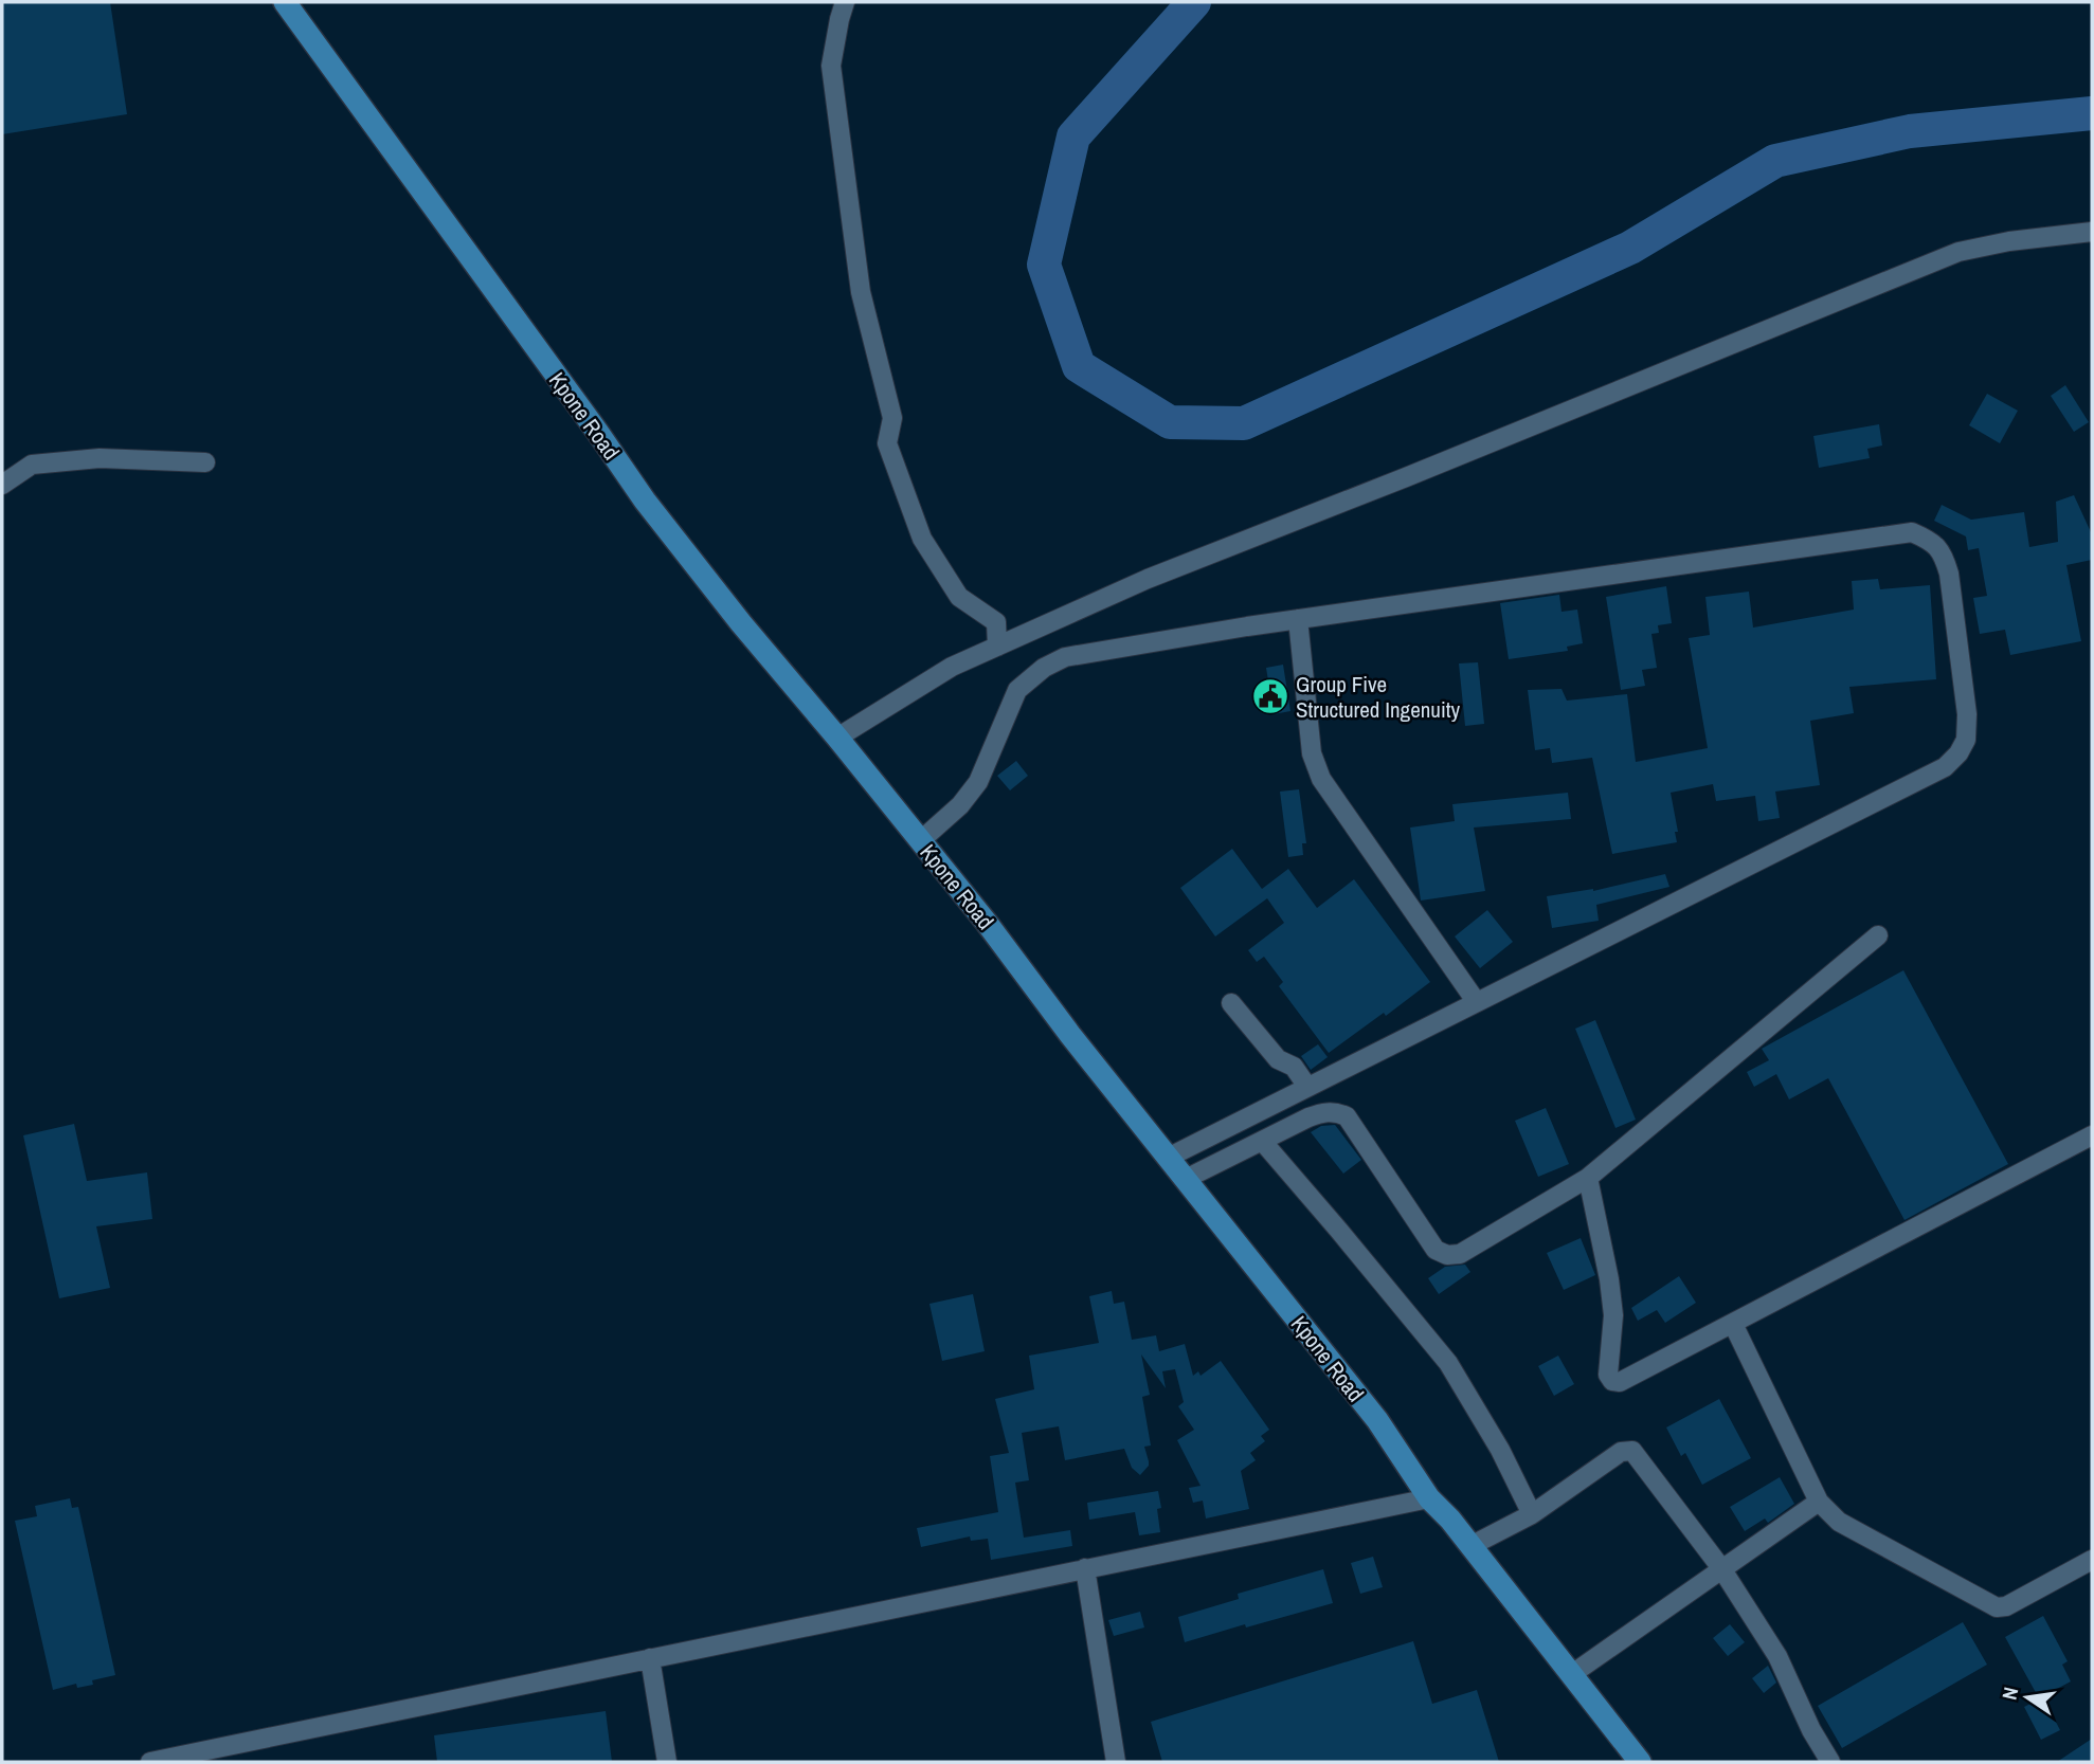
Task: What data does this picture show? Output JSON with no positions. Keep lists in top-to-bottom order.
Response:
{
  "streets": {
    "main road": ["Kpone Road"]
  },
  "places": {
    "public building": ["Group Five Structured Ingenuity"]
  },
  "north": "left"
}
